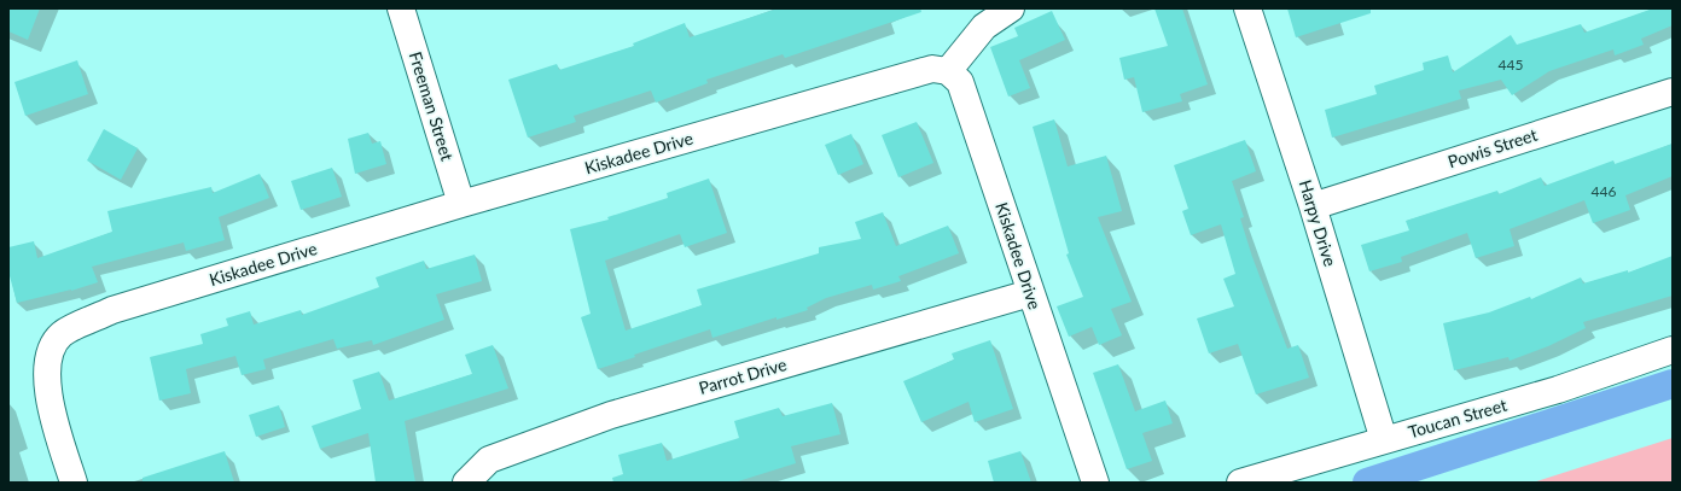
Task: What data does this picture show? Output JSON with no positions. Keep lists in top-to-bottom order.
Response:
{
  "streets": {
    "street": [
      "Freeman Street",
      "Powis Street",
      "Kiskadee Drive",
      "Harpy Drive",
      "Parrot Drive",
      "Toucan Street"
    ]
  },
  "crossings": [
    ["Freeman Street", "Kiskadee Drive"],
    ["Powis Street", "Harpy Drive"],
    ["Kiskadee Drive", "Parrot Drive"],
    ["Harpy Drive", "Toucan Street"]
  ],
  "house_numbers": ["445", "446"]
}
